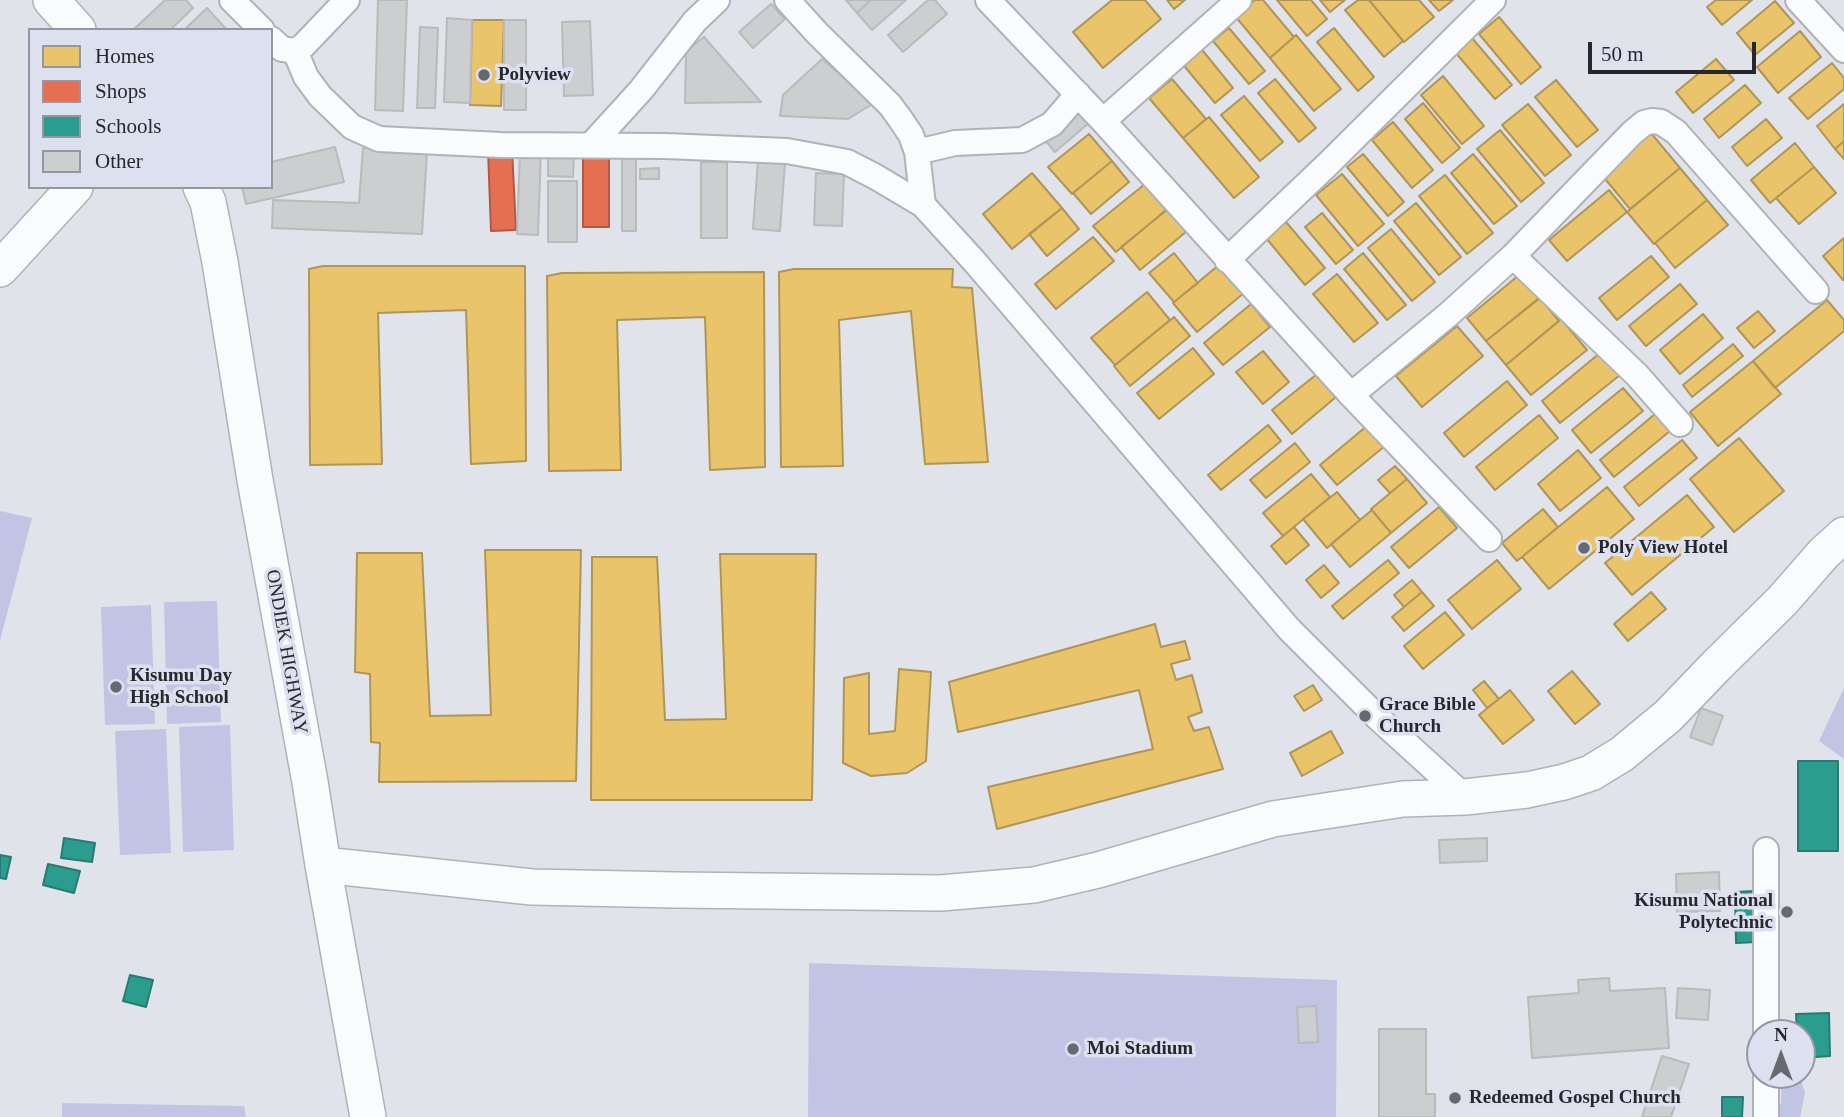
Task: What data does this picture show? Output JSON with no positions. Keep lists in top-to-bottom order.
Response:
{
  "streets": {
    "street": ["ONDIEK HIGHWAY"]
  },
  "places": [
    "Polyview",
    "Poly View Hotel",
    "Kisumu Day High School",
    "Grace Bible Church",
    "Kisumu National Polytechnic",
    "Moi Stadium",
    "Redeemed Gospel Church"
  ],
  "legend": [
    "Homes",
    "Shops",
    "Schools",
    "Other"
  ],
  "scale_bar": "50 m",
  "north": "top"
}
